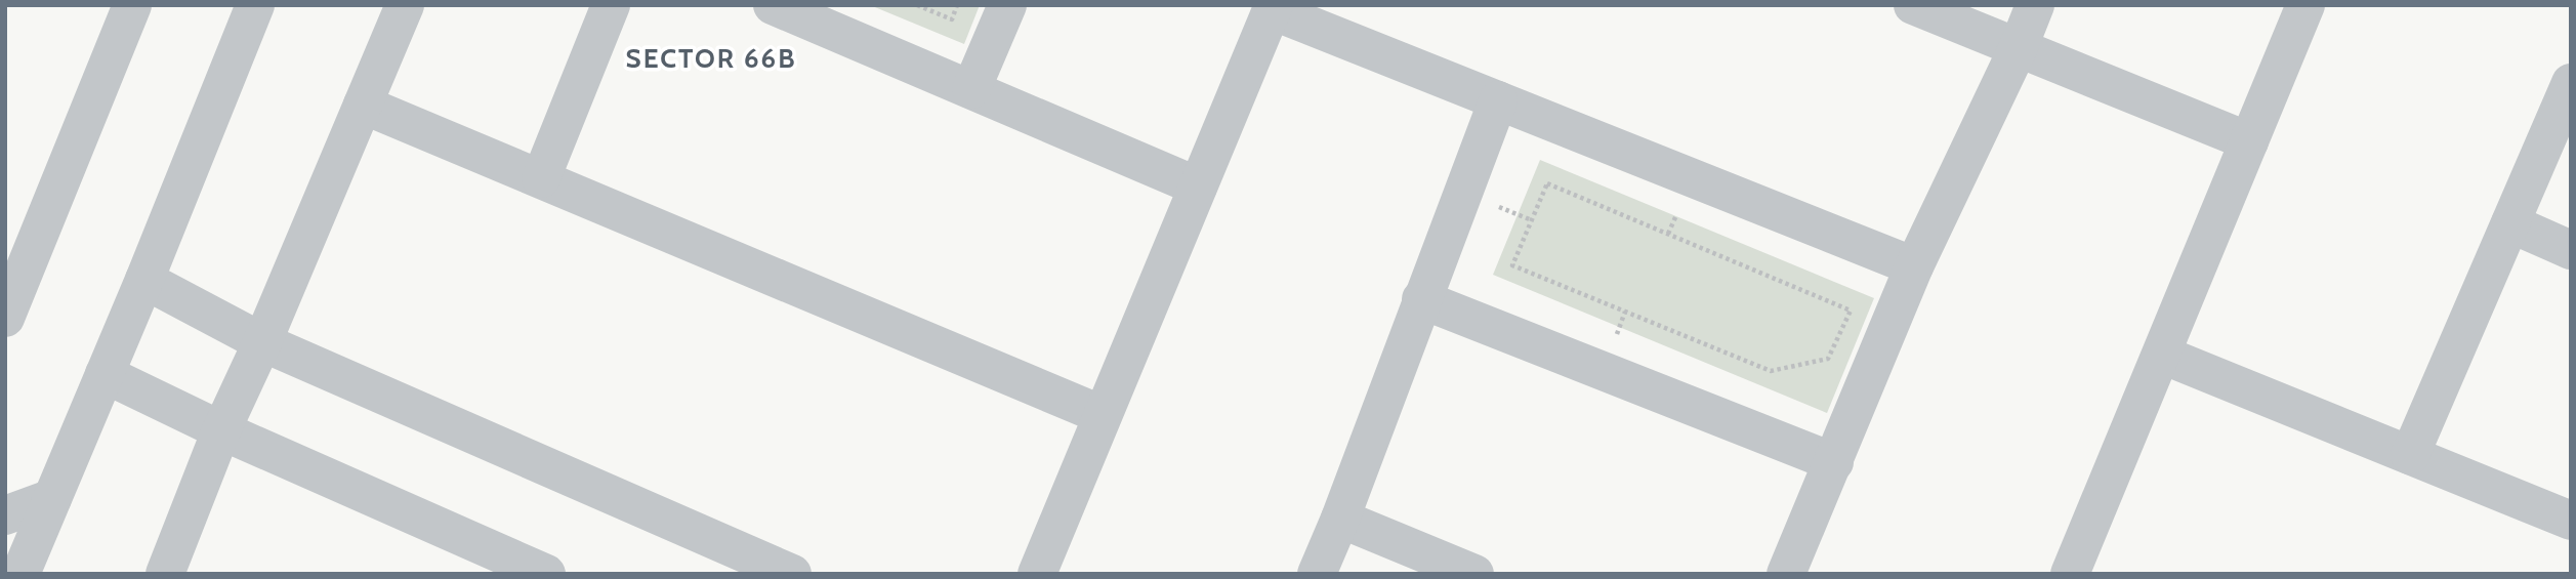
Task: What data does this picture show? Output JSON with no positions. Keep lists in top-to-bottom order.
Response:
{
  "districts": ["SECTOR 66B"]
}
